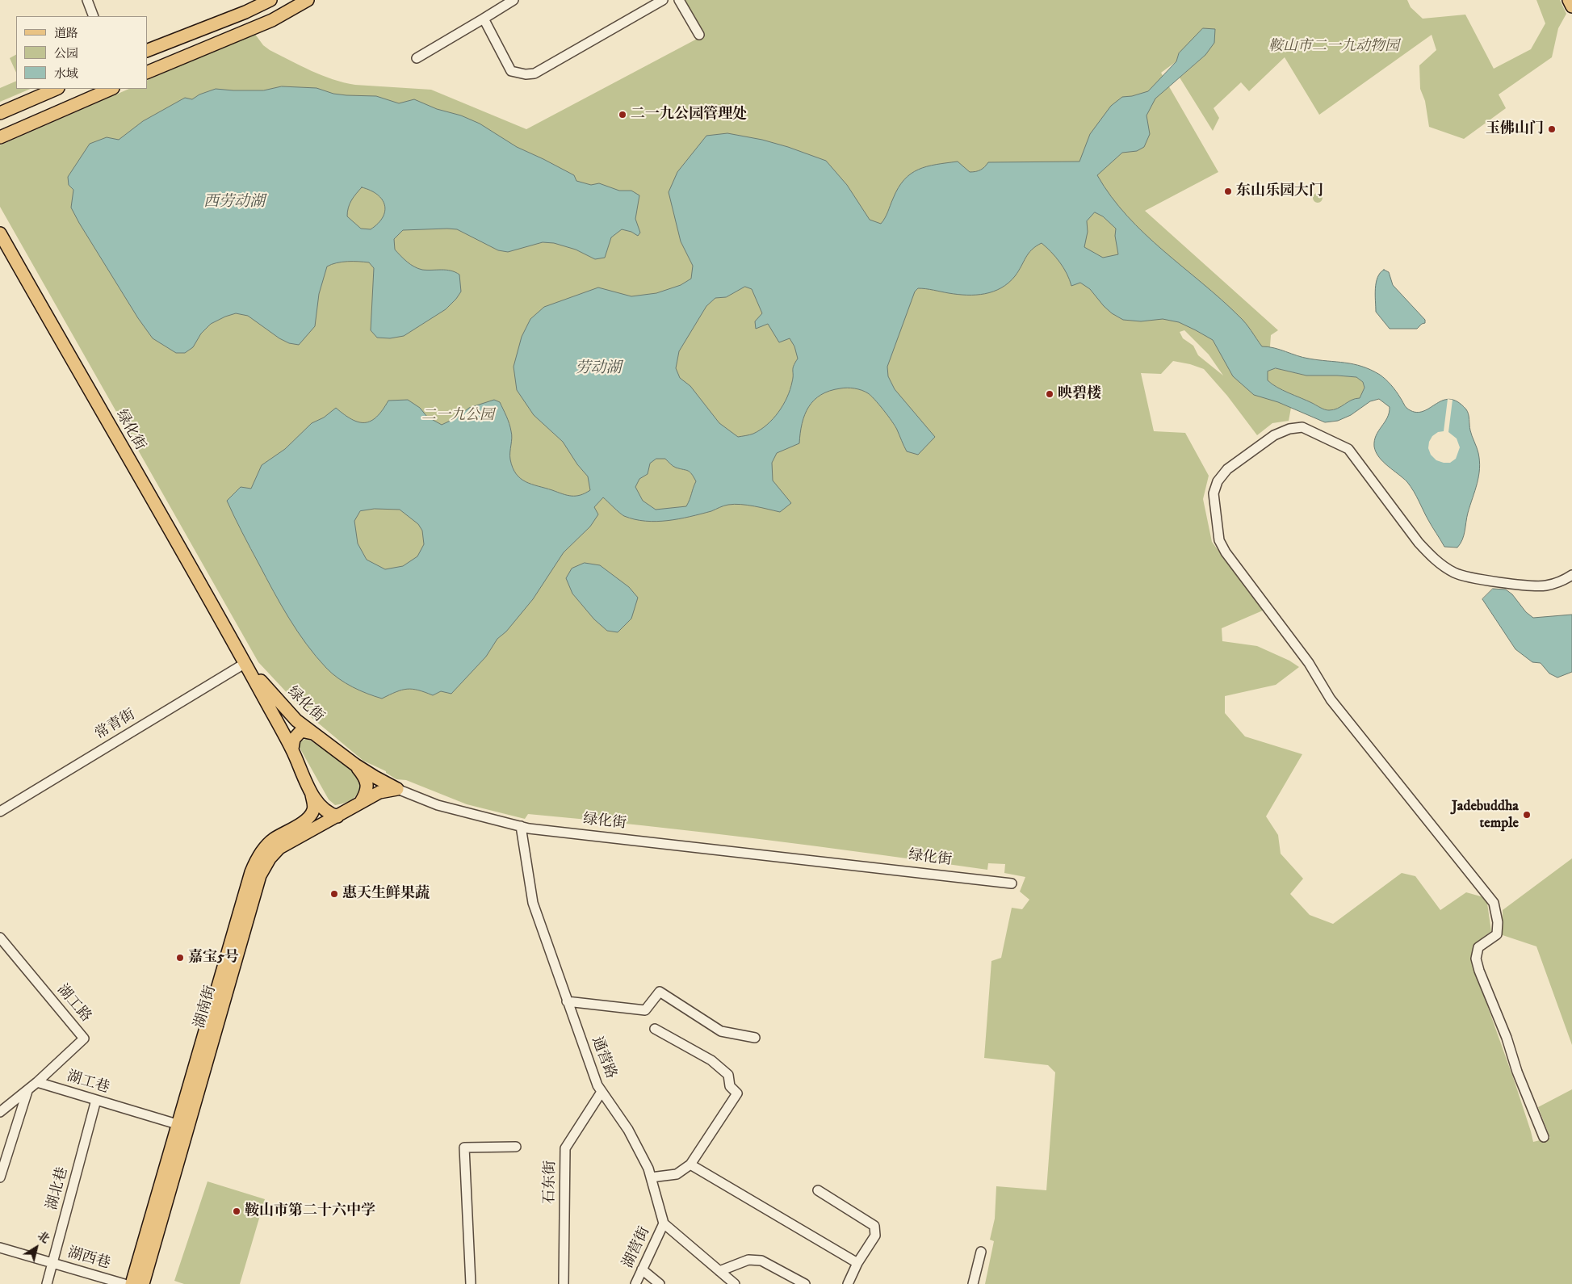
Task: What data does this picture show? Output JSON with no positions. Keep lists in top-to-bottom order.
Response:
{
  "streets": {
    "main road": ["绿化街", "湖南街"],
    "street": [
      "常青街",
      "湖工路",
      "通营路",
      "湖工巷",
      "石东街",
      "湖北巷",
      "湖营街",
      "湖西巷"
    ]
  },
  "crossings": [
    ["绿化街", "常青街"],
    ["绿化街", "湖南街"],
    ["绿化街", "通营路"],
    ["湖工路", "湖工巷"],
    ["湖南街", "湖工巷"],
    ["通营路", "石东街"],
    ["通营路", "湖营街"],
    ["湖工巷", "湖北巷"],
    ["湖北巷", "湖西巷"]
  ],
  "water": ["西劳动湖", "劳动湖"],
  "parks": ["鞍山市二一九动物园", "二一九公园"],
  "places": [
    "二一九公园管理处",
    "玉佛山门",
    "东山乐园大门",
    "映碧楼",
    "Jadebuddha temple",
    "惠天生鲜果蔬",
    "嘉宝5号",
    "鞍山市第二十六中学"
  ],
  "legend": ["道路", "公园", "水域"],
  "north": "top right"
}
